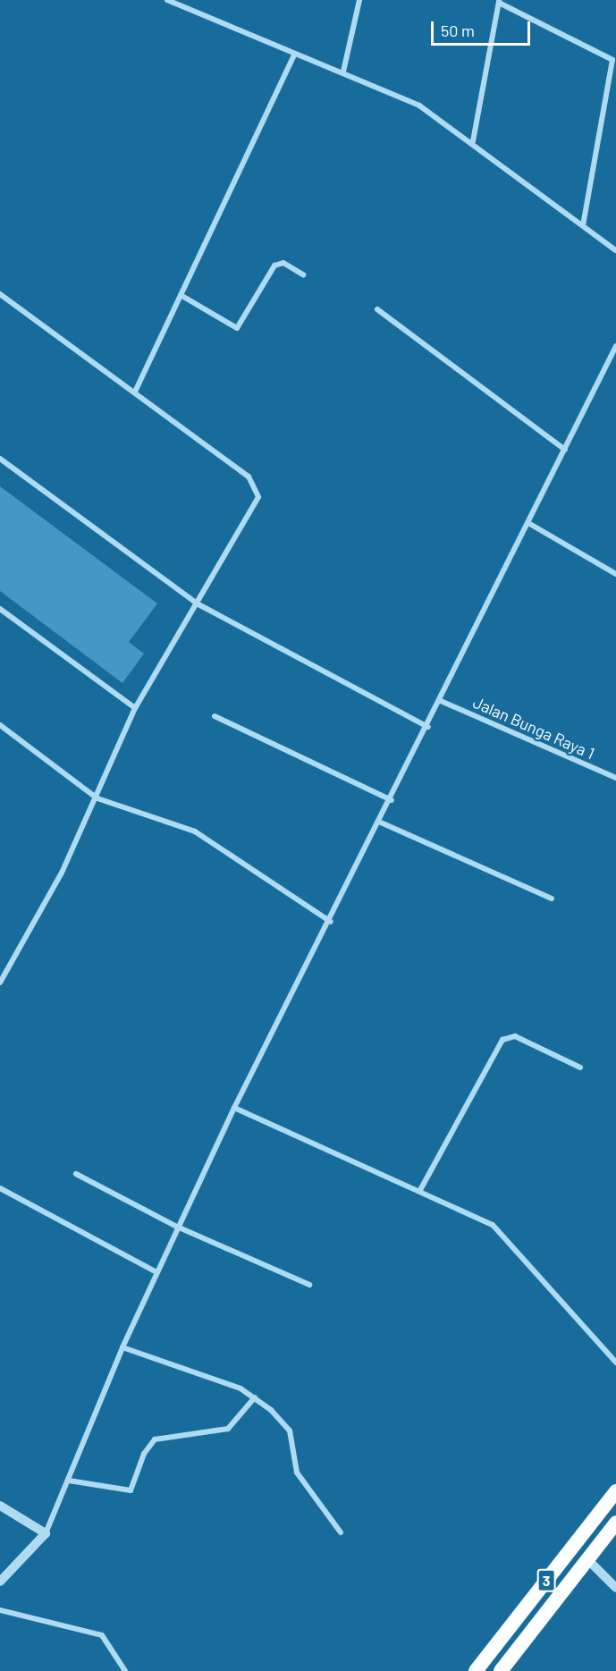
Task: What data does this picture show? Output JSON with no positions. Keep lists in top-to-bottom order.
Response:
{
  "streets": {
    "highway": ["3"],
    "street": ["Jalan Bunga Raya 1"]
  },
  "scale_bar": "50 m"
}
